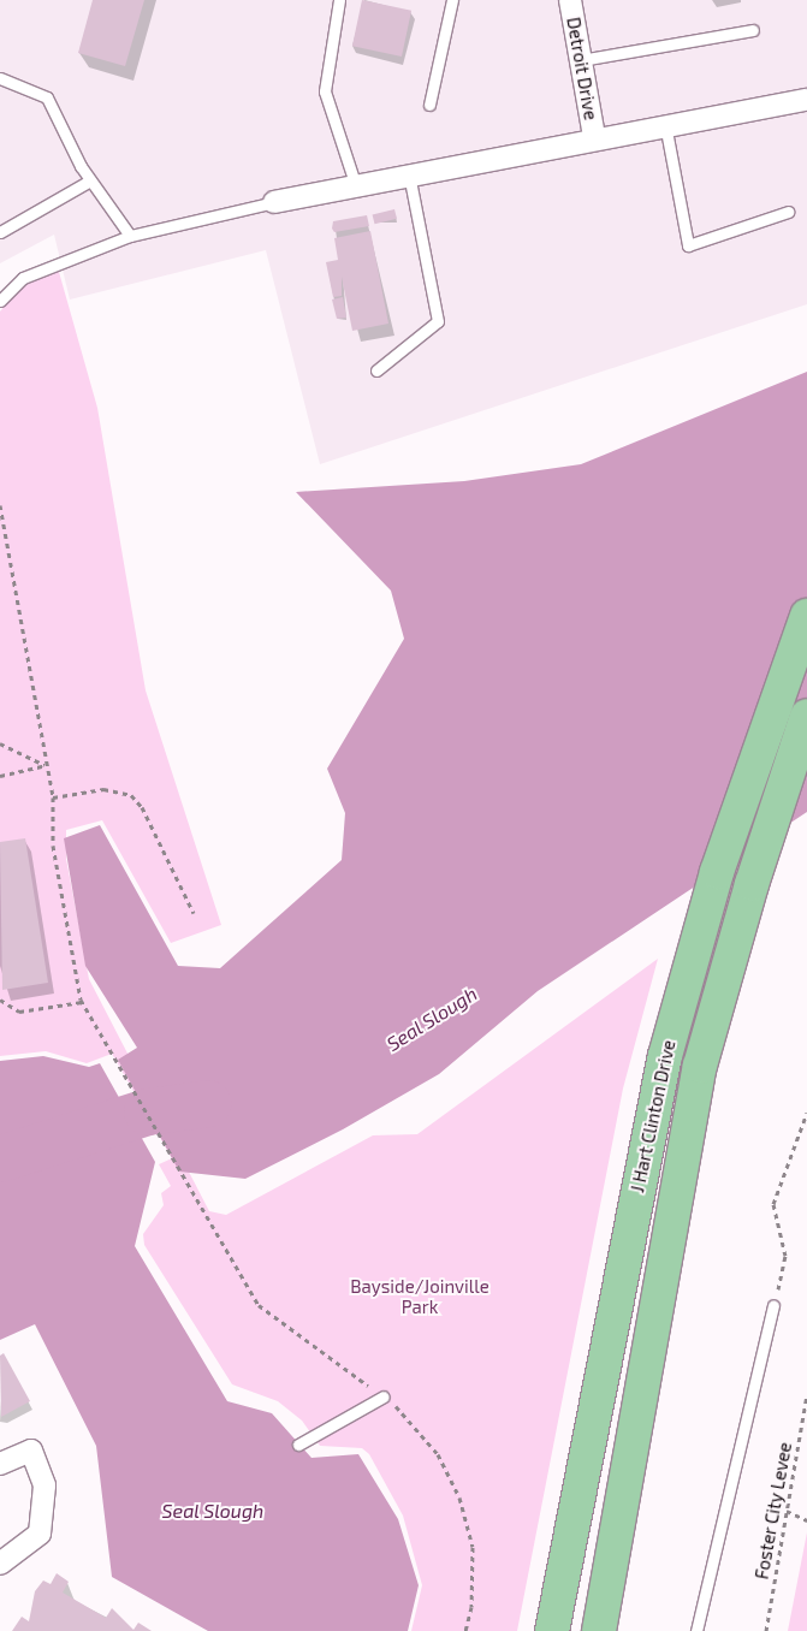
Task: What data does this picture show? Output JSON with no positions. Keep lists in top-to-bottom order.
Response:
{
  "streets": {
    "main road": ["J Hart Clinton Drive"],
    "street": ["Detroit Drive"],
    "path": ["Foster City Levee"]
  },
  "water": ["Seal Slough"],
  "parks": ["Bayside/Joinville Park"]
}
